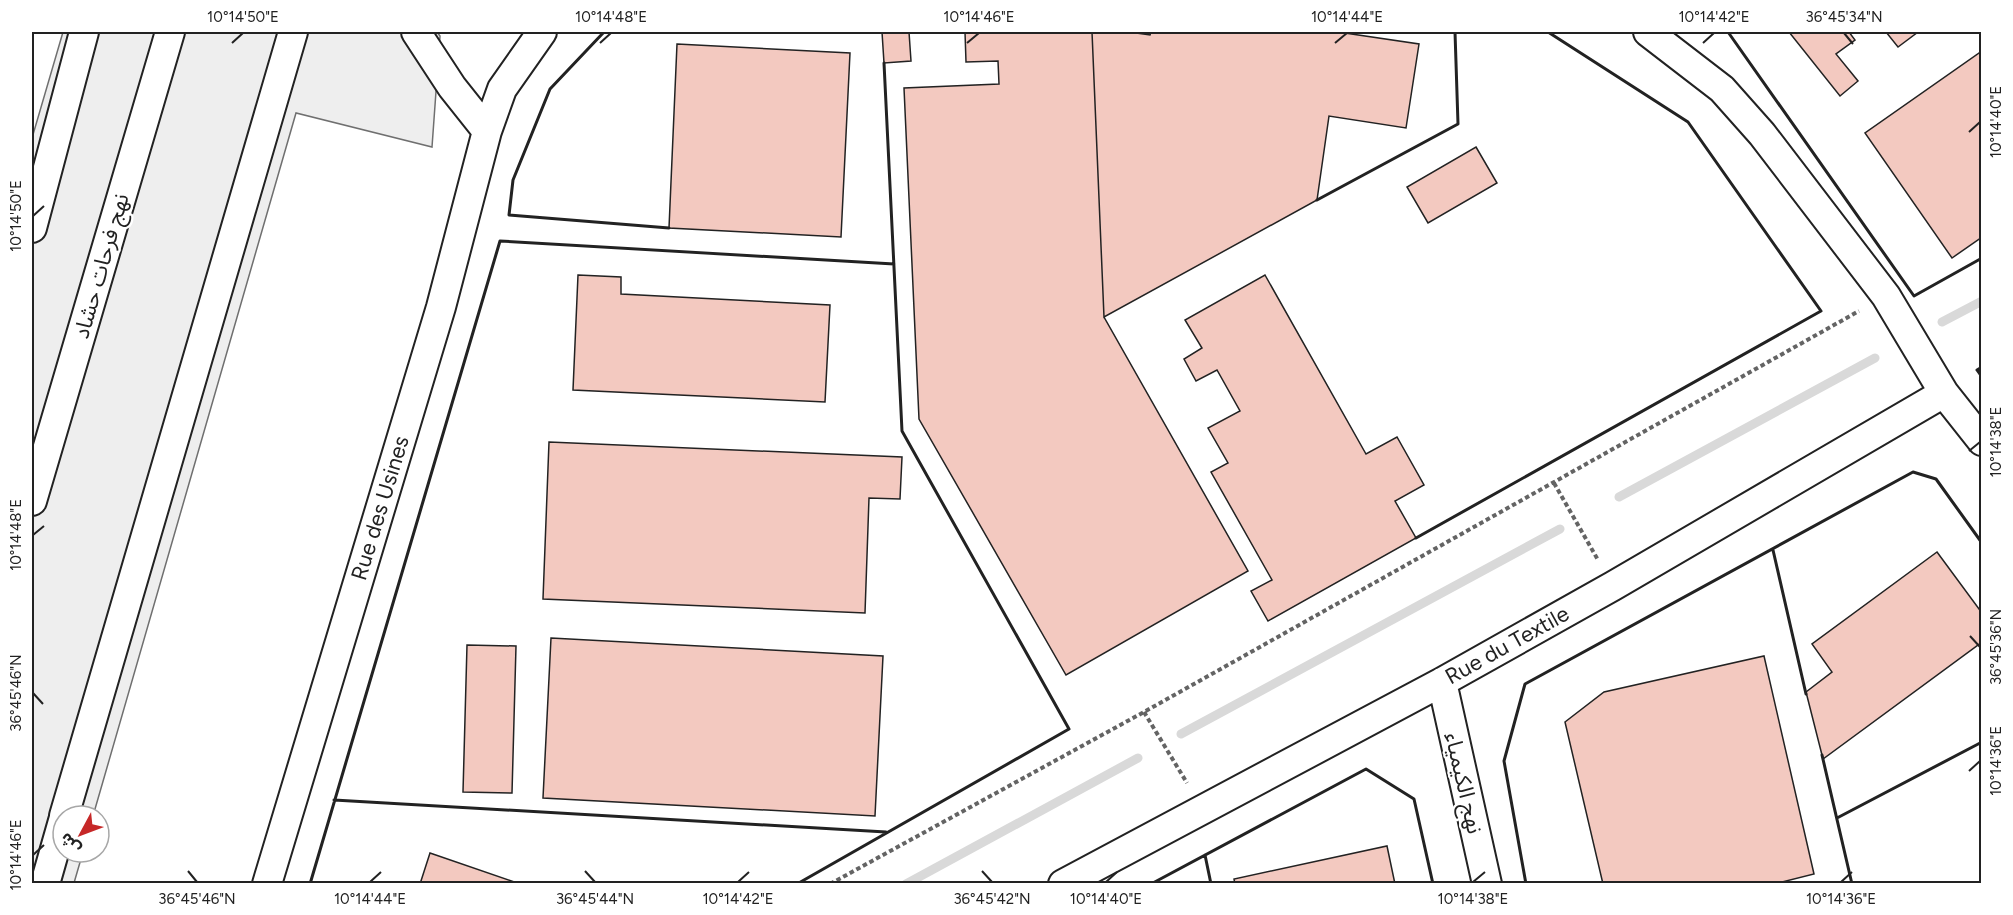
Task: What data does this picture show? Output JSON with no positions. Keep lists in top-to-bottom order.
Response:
{
  "streets": {
    "street": [
      "نهج فرحات حشاد",
      "Rue des Usines",
      "Rue du Textile",
      "نهج الكيمياء"
    ]
  },
  "crossings": [
    ["Rue du Textile", "نهج الكيمياء"]
  ],
  "north": "bottom left",
  "coordinates": [
    "10°14'50\"E",
    "10°14'48\"E",
    "10°14'46\"E",
    "10°14'44\"E",
    "10°14'42\"E",
    "36°45'34\"N",
    "10°14'40\"E",
    "10°14'38\"E",
    "36°45'36\"N",
    "36°45'46\"N",
    "10°14'36\"E",
    "36°45'44\"N",
    "36°45'42\"N"
  ]
}
